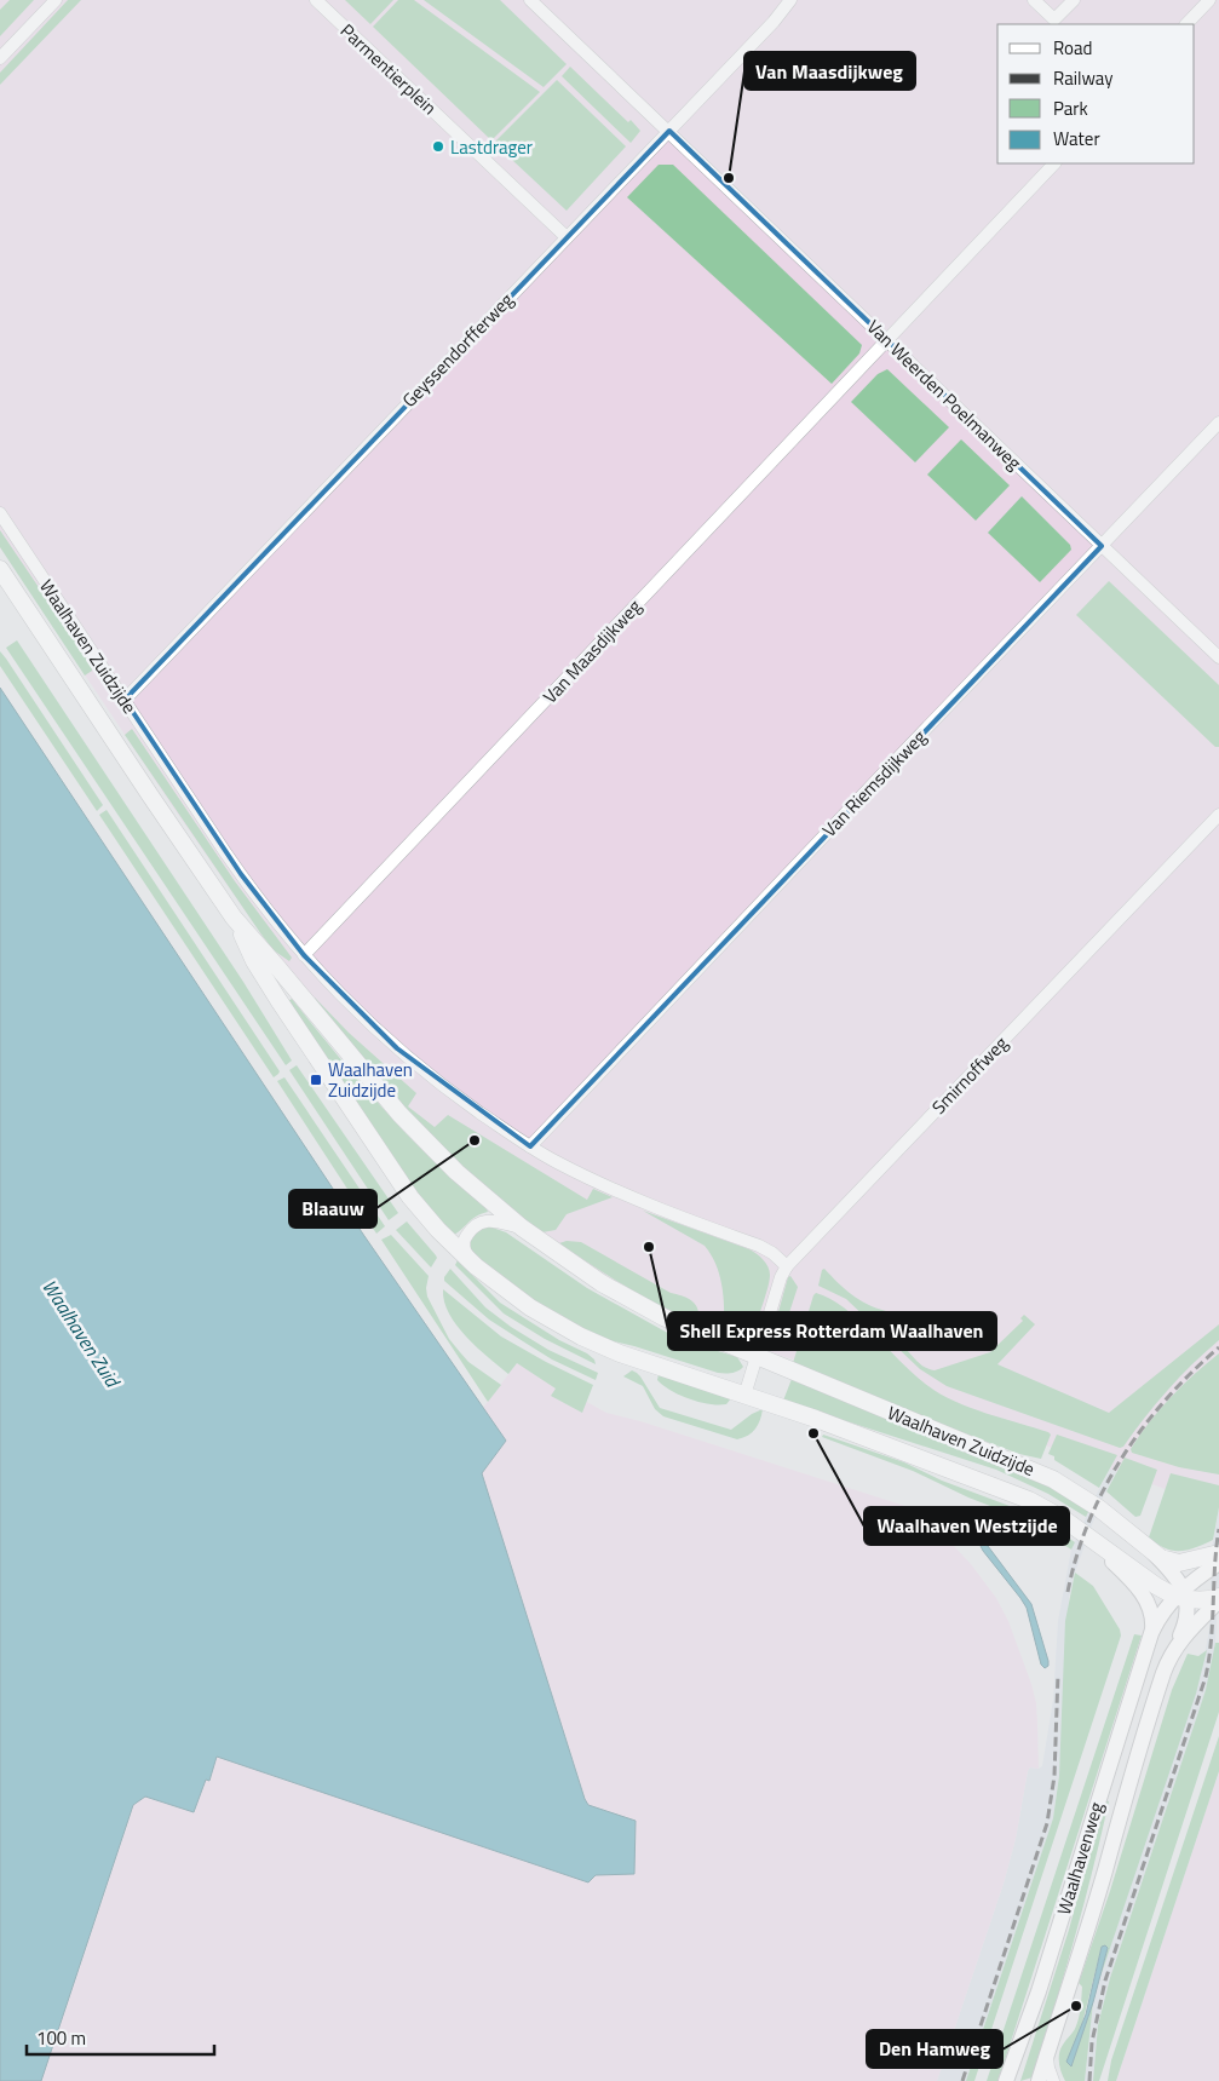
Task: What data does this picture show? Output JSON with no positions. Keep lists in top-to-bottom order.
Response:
{
  "streets": {
    "main road": ["Waalhaven Zuidzijde"],
    "street": [
      "Parmentierplein",
      "Geyssendorfferweg",
      "Van Weerden Poelmanweg",
      "Van Maasdijkweg",
      "Van Riemsdijkweg",
      "Smirnoffweg",
      "Waalhavenweg"
    ]
  },
  "crossings": [
    ["Parmentierplein", "Geyssendorfferweg"],
    ["Geyssendorfferweg", "Van Weerden Poelmanweg"],
    ["Geyssendorfferweg", "Waalhaven Zuidzijde"],
    ["Van Weerden Poelmanweg", "Van Maasdijkweg"],
    ["Van Weerden Poelmanweg", "Van Riemsdijkweg"],
    ["Waalhaven Zuidzijde", "Van Maasdijkweg"],
    ["Waalhaven Zuidzijde", "Van Riemsdijkweg"],
    ["Waalhaven Zuidzijde", "Smirnoffweg"],
    ["Waalhaven Zuidzijde", "Waalhavenweg"]
  ],
  "water": ["Waalhaven Zuid"],
  "places": {
    "other": [
      "Lastdrager",
      "Van Maasdijkweg",
      "Blaauw",
      "Shell Express Rotterdam Waalhaven",
      "Waalhaven Westzijde",
      "Den Hamweg"
    ],
    "transit": ["Waalhaven Zuidzijde"]
  },
  "legend": [
    "Road",
    "Railway",
    "Park",
    "Water"
  ],
  "scale_bar": "100 m"
}
